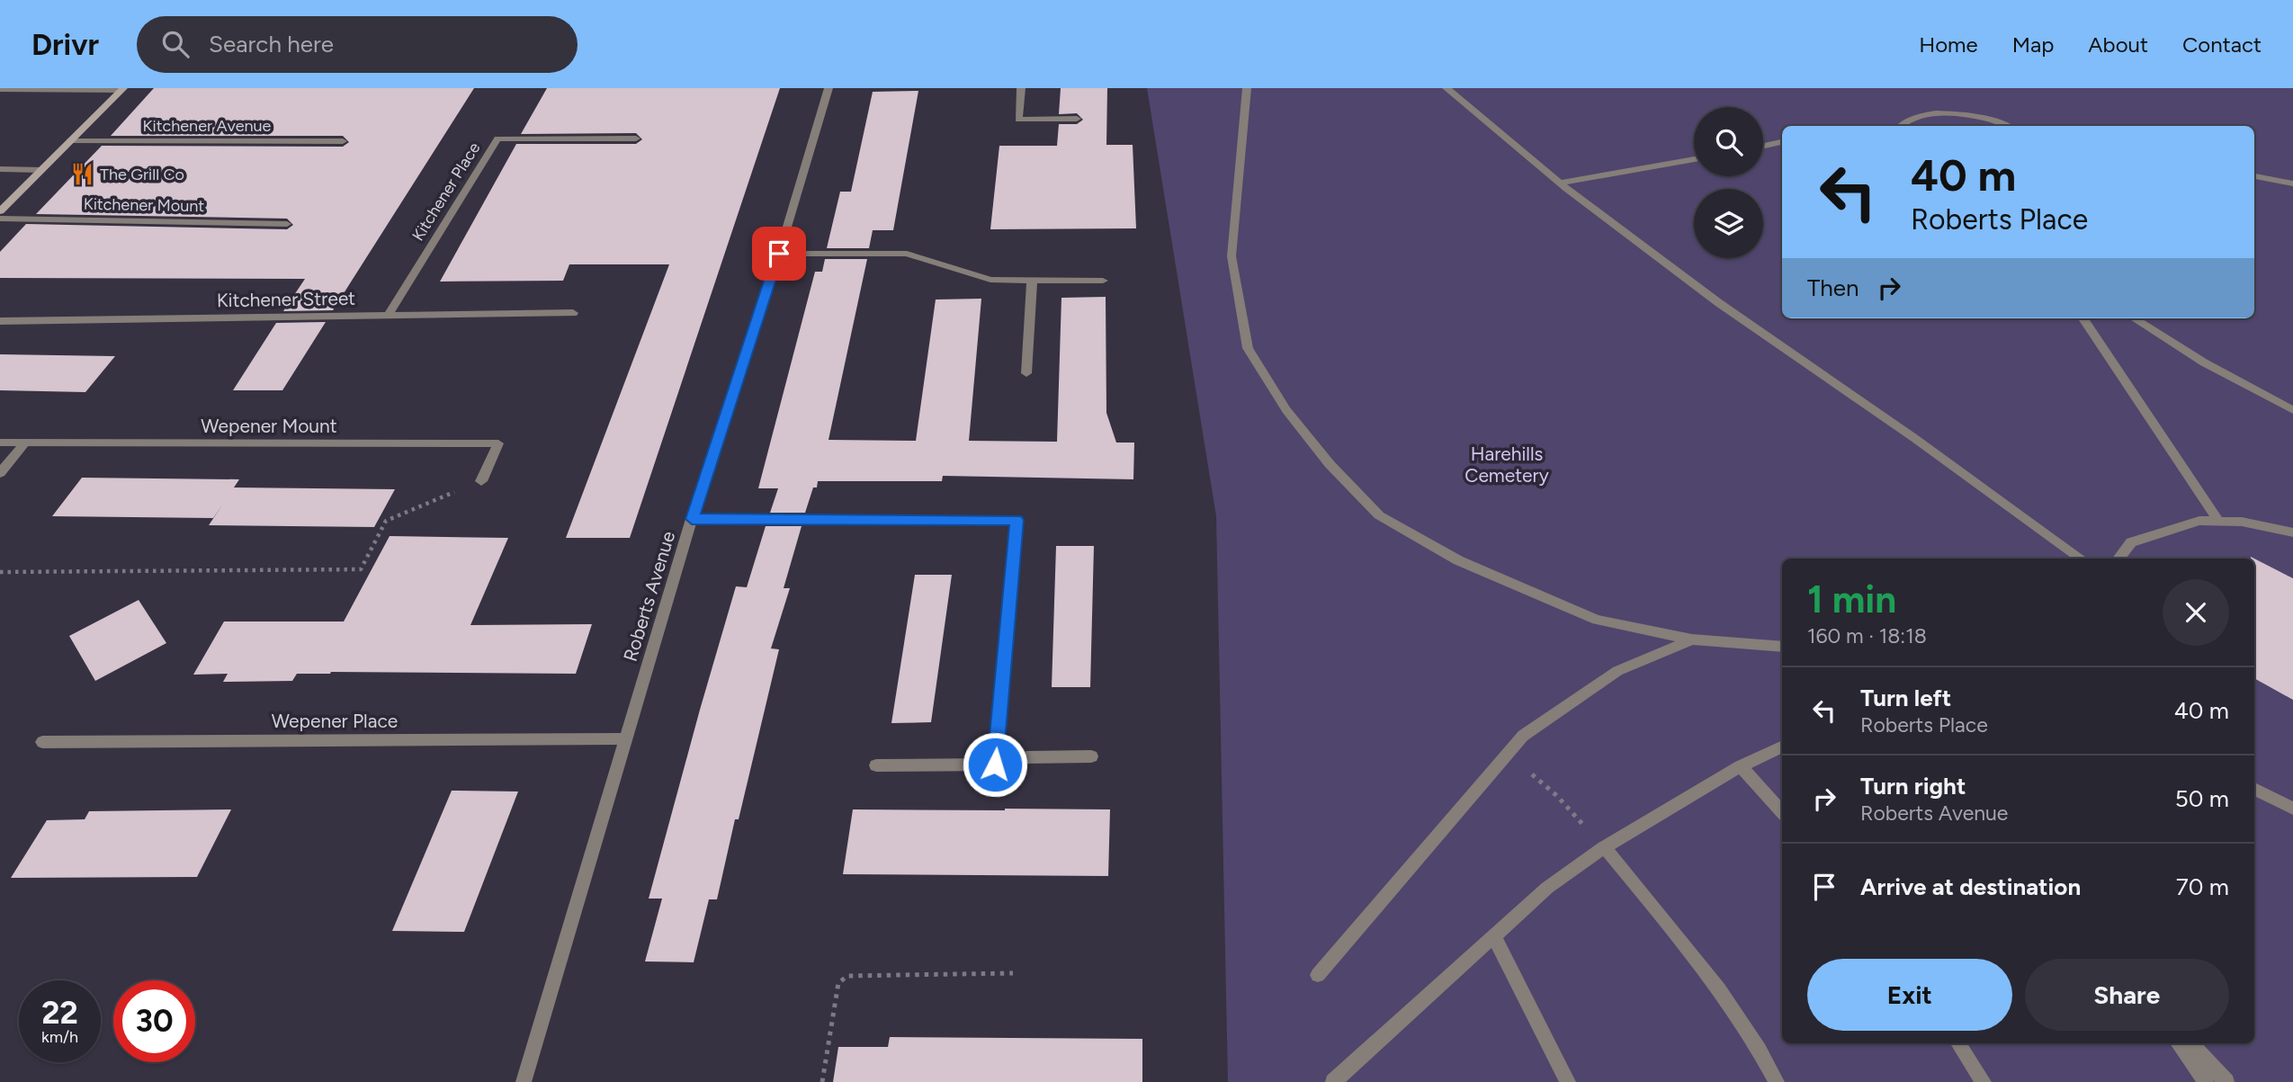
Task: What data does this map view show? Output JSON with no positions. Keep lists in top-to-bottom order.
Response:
{
  "streets": {
    "street": [
      "Kitchener Avenue",
      "Kitchener Place",
      "Kitchener Mount",
      "Kitchener Street",
      "Wepener Mount",
      "Roberts Avenue",
      "Wepener Place"
    ]
  },
  "crossings": [
    ["Kitchener Place", "Kitchener Street"],
    ["Roberts Avenue", "Wepener Place"]
  ],
  "parks": ["Harehills Cemetery"],
  "places": {
    "restaurant": ["The Grill Co"]
  },
  "page": {
    "header": "Drivr",
    "search": "Search here",
    "nav": [
      "Home",
      "Map",
      "About",
      "Contact"
    ],
    "turn": ["40 m", "Roberts Place"],
    "then": "Then",
    "heading": ["1 min", "160 m · 18:18"],
    "list": [
      {
        "name": "Turn left",
        "note": "Roberts Place",
        "value": "40 m"
      },
      {
        "name": "Turn right",
        "note": "Roberts Avenue",
        "value": "50 m"
      },
      {
        "name": "Arrive at destination",
        "value": "70 m"
      }
    ],
    "buttons": ["Exit", "Share"],
    "speed": "22 km/h",
    "limit": "30"
  }
}
